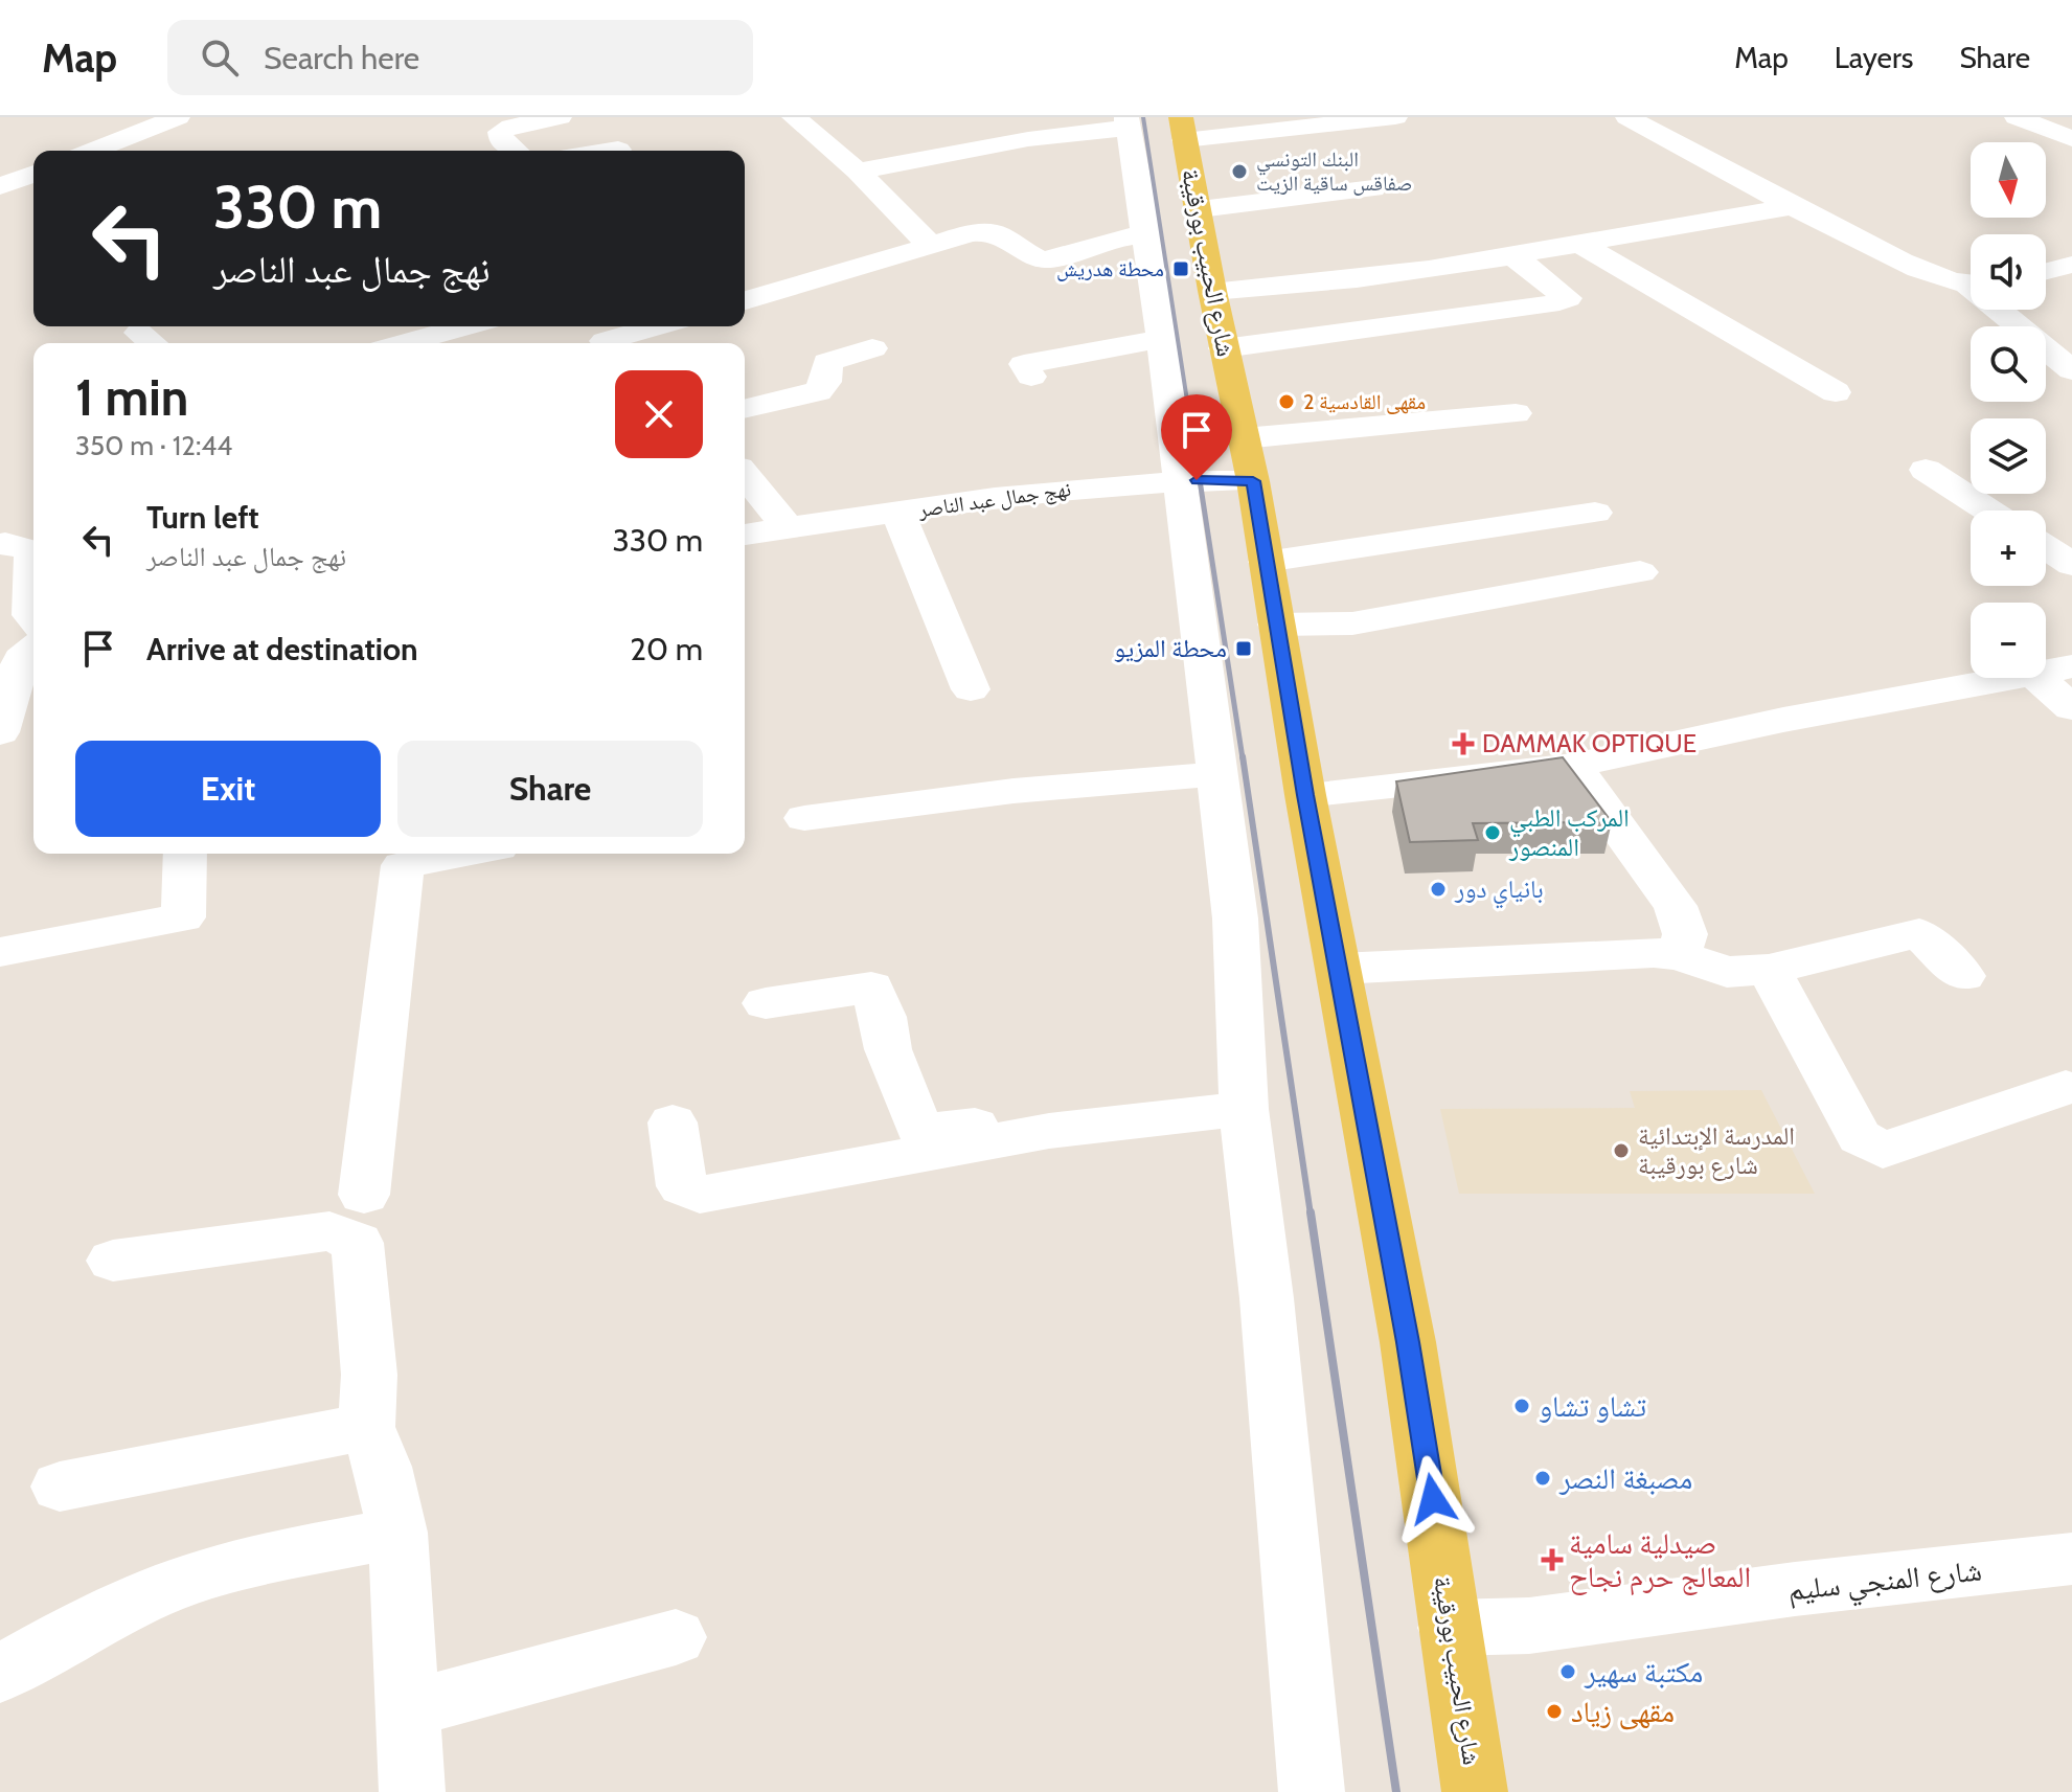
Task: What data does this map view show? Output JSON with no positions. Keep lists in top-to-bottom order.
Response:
{
  "streets": {
    "main road": ["شارع الحبيب بورقيبة"],
    "street": ["نهج جمال عبد الناصر", "شارع المنجي سليم"]
  },
  "crossings": [
    ["شارع الحبيب بورقيبة", "نهج جمال عبد الناصر"],
    ["شارع الحبيب بورقيبة", "شارع المنجي سليم"]
  ],
  "places": {
    "other": [
      "البنك التونسي صفاقس ساقية الزيت",
      "مقهى القادسية 2",
      "المركب الطبي المنصور",
      "بانياي دور",
      "المدرسة الإبتدائية شارع بورقيبة",
      "تشاو تشاو",
      "مصبغة النصر",
      "مكتبة سهير",
      "مقهى زياد"
    ],
    "transit": ["محطة هدريش", "محطة المزيو"],
    "health": ["DAMMAK OPTIQUE", "صيدلية سامية المعالج حرم نجاح"]
  },
  "north": "bottom",
  "page": {
    "header": "Map",
    "search": "Search here",
    "nav": ["Map", "Layers", "Share"],
    "map_buttons": ["+", "−"],
    "turn": ["330 m", "نهج جمال عبد الناصر"],
    "heading": ["1 min", "350 m · 12:44"],
    "list": [
      {
        "name": "Turn left",
        "note": "نهج جمال عبد الناصر",
        "value": "330 m"
      },
      {
        "name": "Arrive at destination",
        "value": "20 m"
      }
    ],
    "buttons": ["Exit", "Share"]
  }
}
